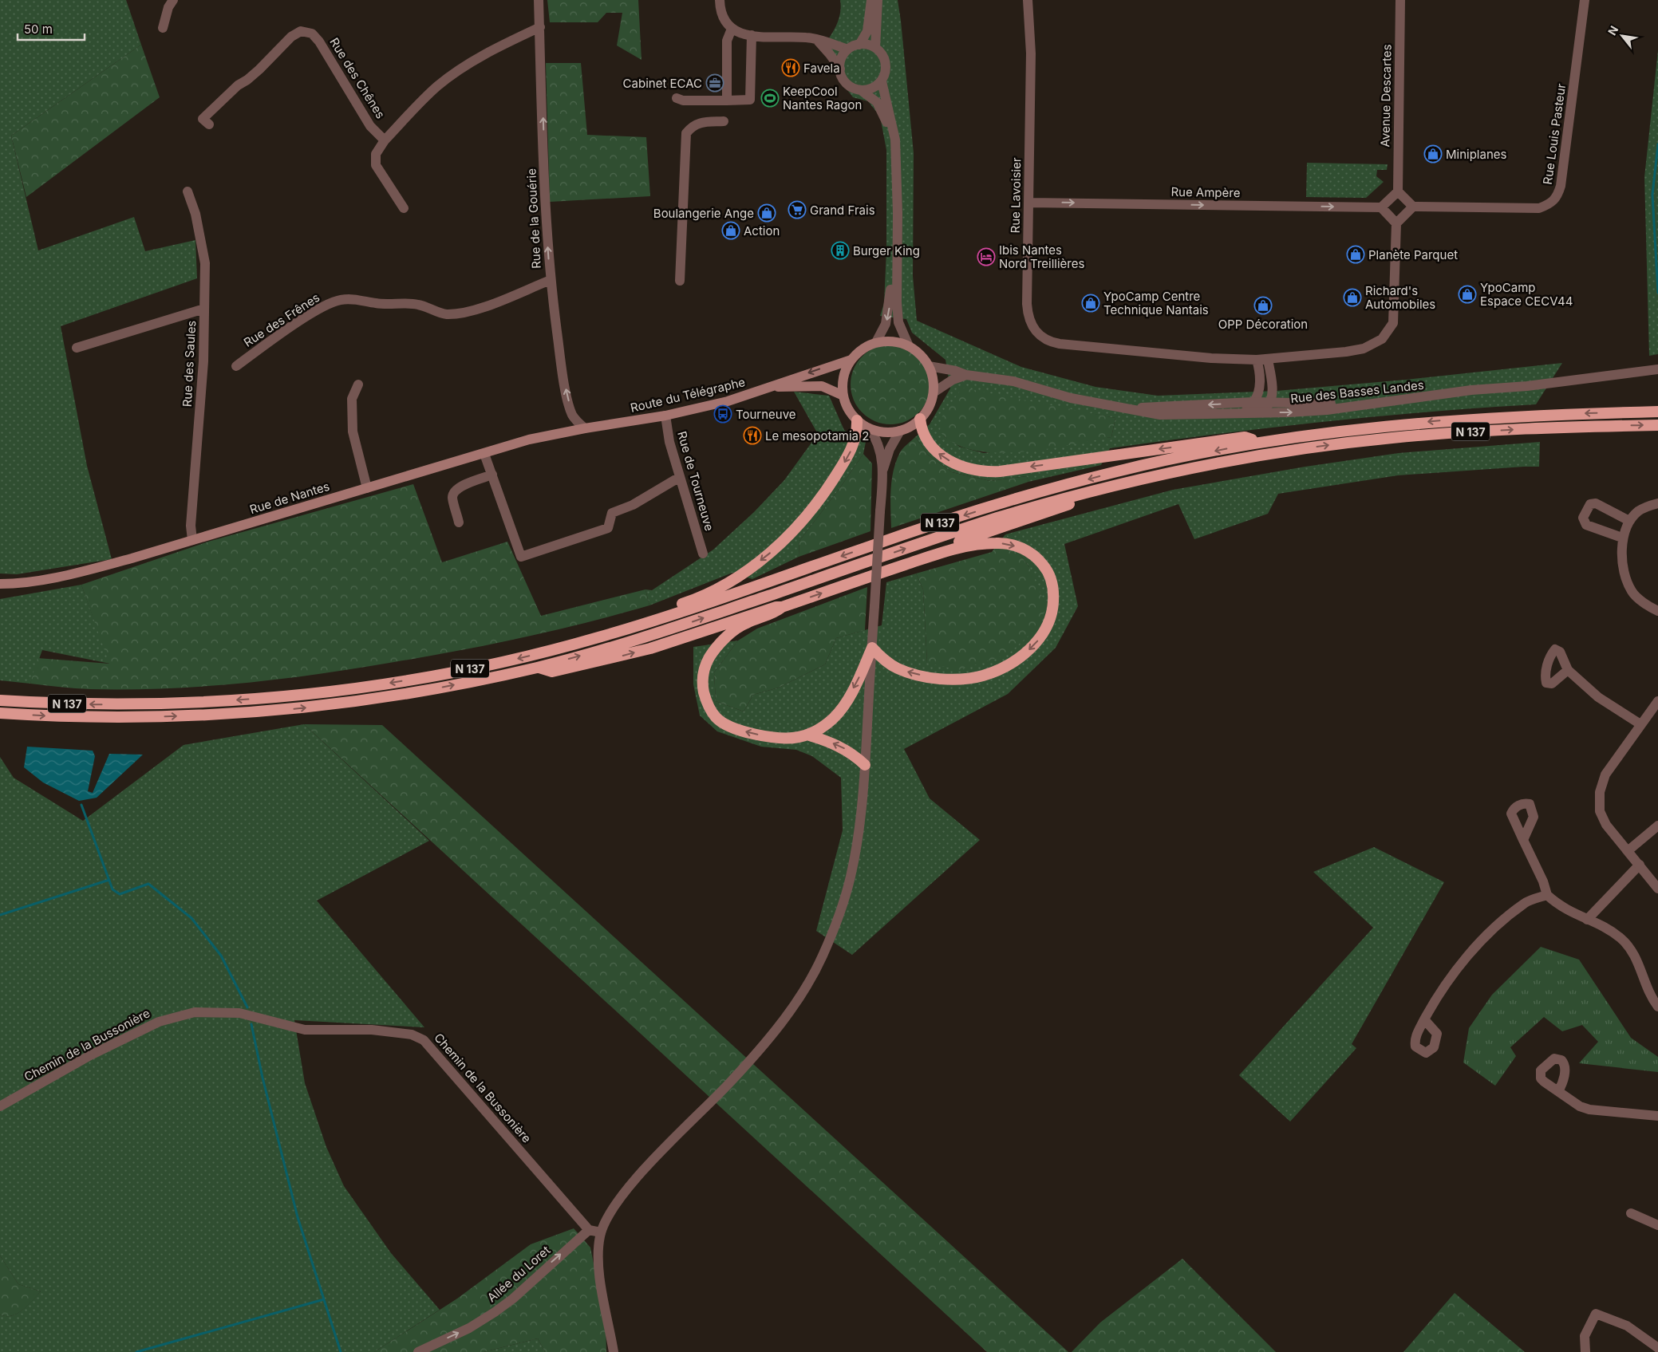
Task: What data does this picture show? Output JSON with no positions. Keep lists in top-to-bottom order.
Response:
{
  "streets": {
    "highway": ["N 137"],
    "main road": ["Route du Télégraphe", "Rue de Nantes"],
    "street": [
      "Rue des Chênes",
      "Avenue Descartes",
      "Rue Louis Pasteur",
      "Rue Ampère",
      "Rue Lavoisier",
      "Rue de la Gouérie",
      "Rue des Frênes",
      "Rue des Saules",
      "Rue des Basses Landes",
      "Rue de Tourneuve",
      "Chemin de la Bussonière",
      "Allée du Loret"
    ]
  },
  "crossings": [
    ["Rue des Chênes", "Rue de la Gouérie"],
    ["Rue Ampère", "Rue Lavoisier"],
    ["Rue de la Gouérie", "Rue des Frênes"],
    ["Rue de la Gouérie", "Route du Télégraphe"],
    ["Rue de la Gouérie", "Rue de Nantes"],
    ["Rue des Saules", "Rue de Nantes"],
    ["Rue des Basses Landes", "Route du Télégraphe"],
    ["Route du Télégraphe", "Rue de Tourneuve"],
    ["Route du Télégraphe", "Rue de Nantes"],
    ["Chemin de la Bussonière", "Allée du Loret"]
  ],
  "one_way": ["Rue Ampère", "Rue de la Gouérie", "Allée du Loret"],
  "places": {
    "restaurant": ["Favela", "Le mesopotamia 2"],
    "office": ["Cabinet ECAC"],
    "sports": ["KeepCool Nantes Ragon"],
    "shop": [
      "Miniplanes",
      "Boulangerie Ange",
      "Action",
      "Planète Parquet",
      "YpoCamp Espace CECV44",
      "Richard's Automobiles",
      "YpoCamp Centre Technique Nantais",
      "OPP Décoration"
    ],
    "supermarket": ["Grand Frais"],
    "building": ["Burger King"],
    "hotel": ["Ibis Nantes Nord Treillières"],
    "bus stop": ["Tourneuve"]
  },
  "scale_bar": "50 m",
  "north": "top left"
}
